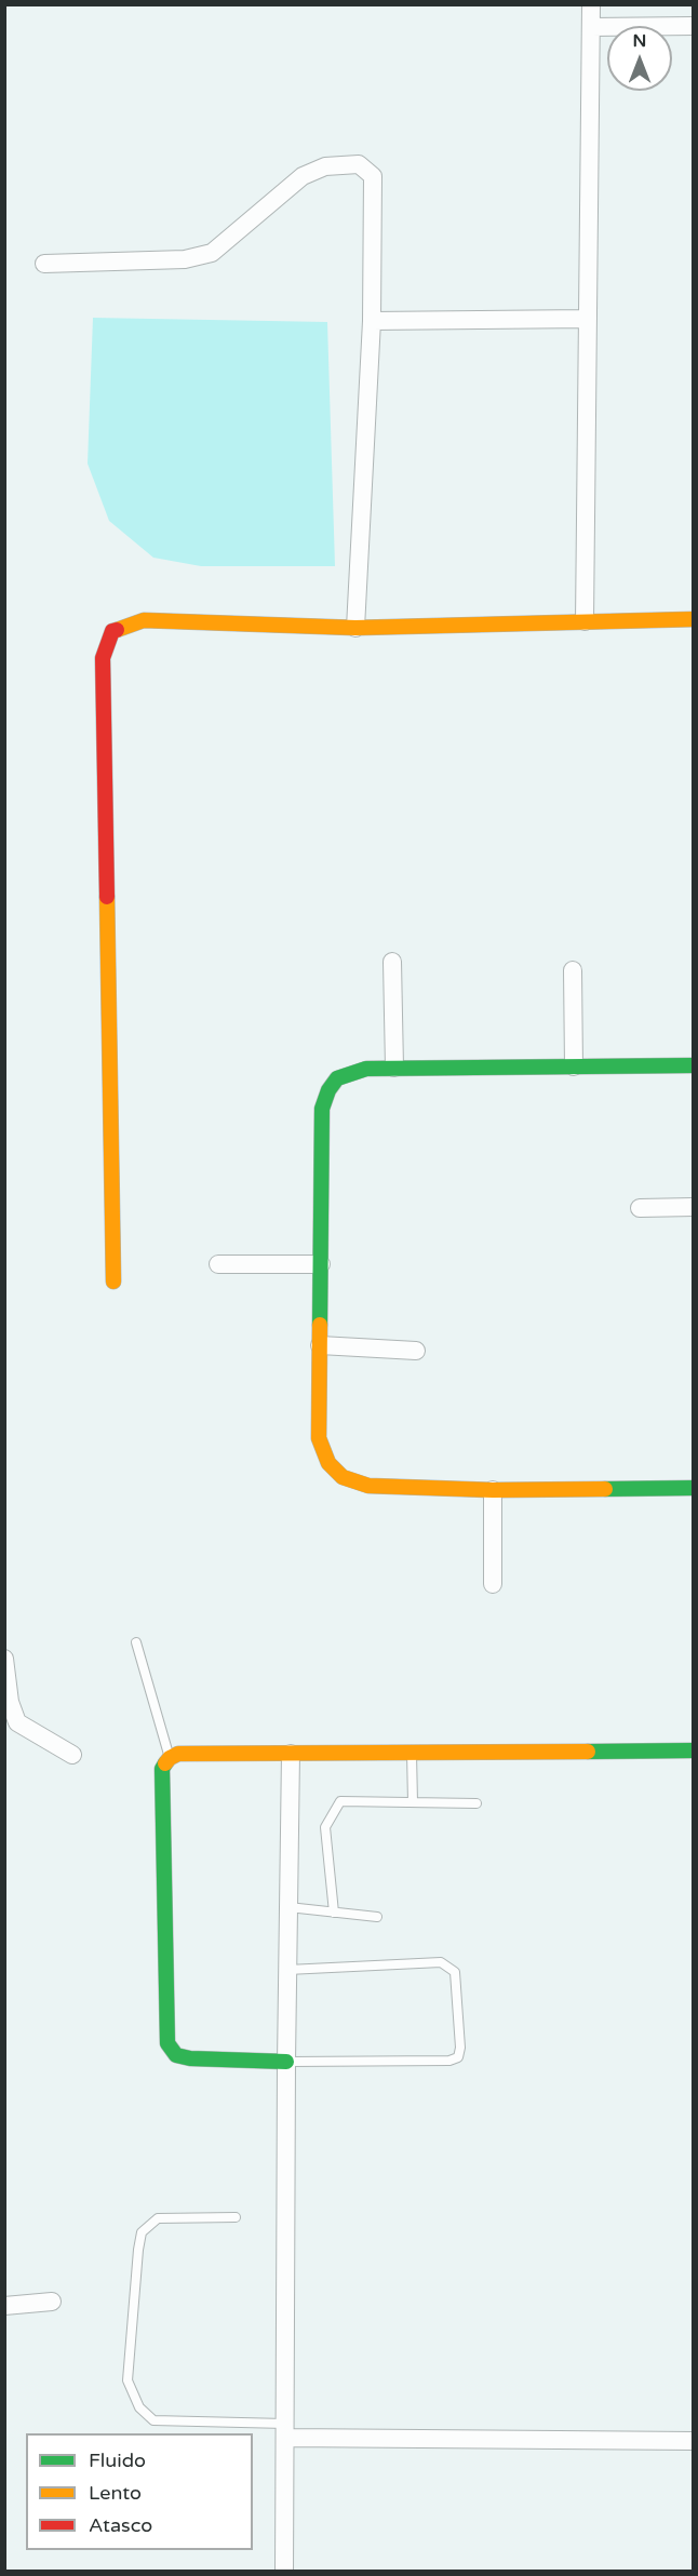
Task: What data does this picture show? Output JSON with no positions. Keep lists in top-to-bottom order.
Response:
{
  "legend": ["Fluido", "Lento", "Atasco"],
  "north": "top"
}
